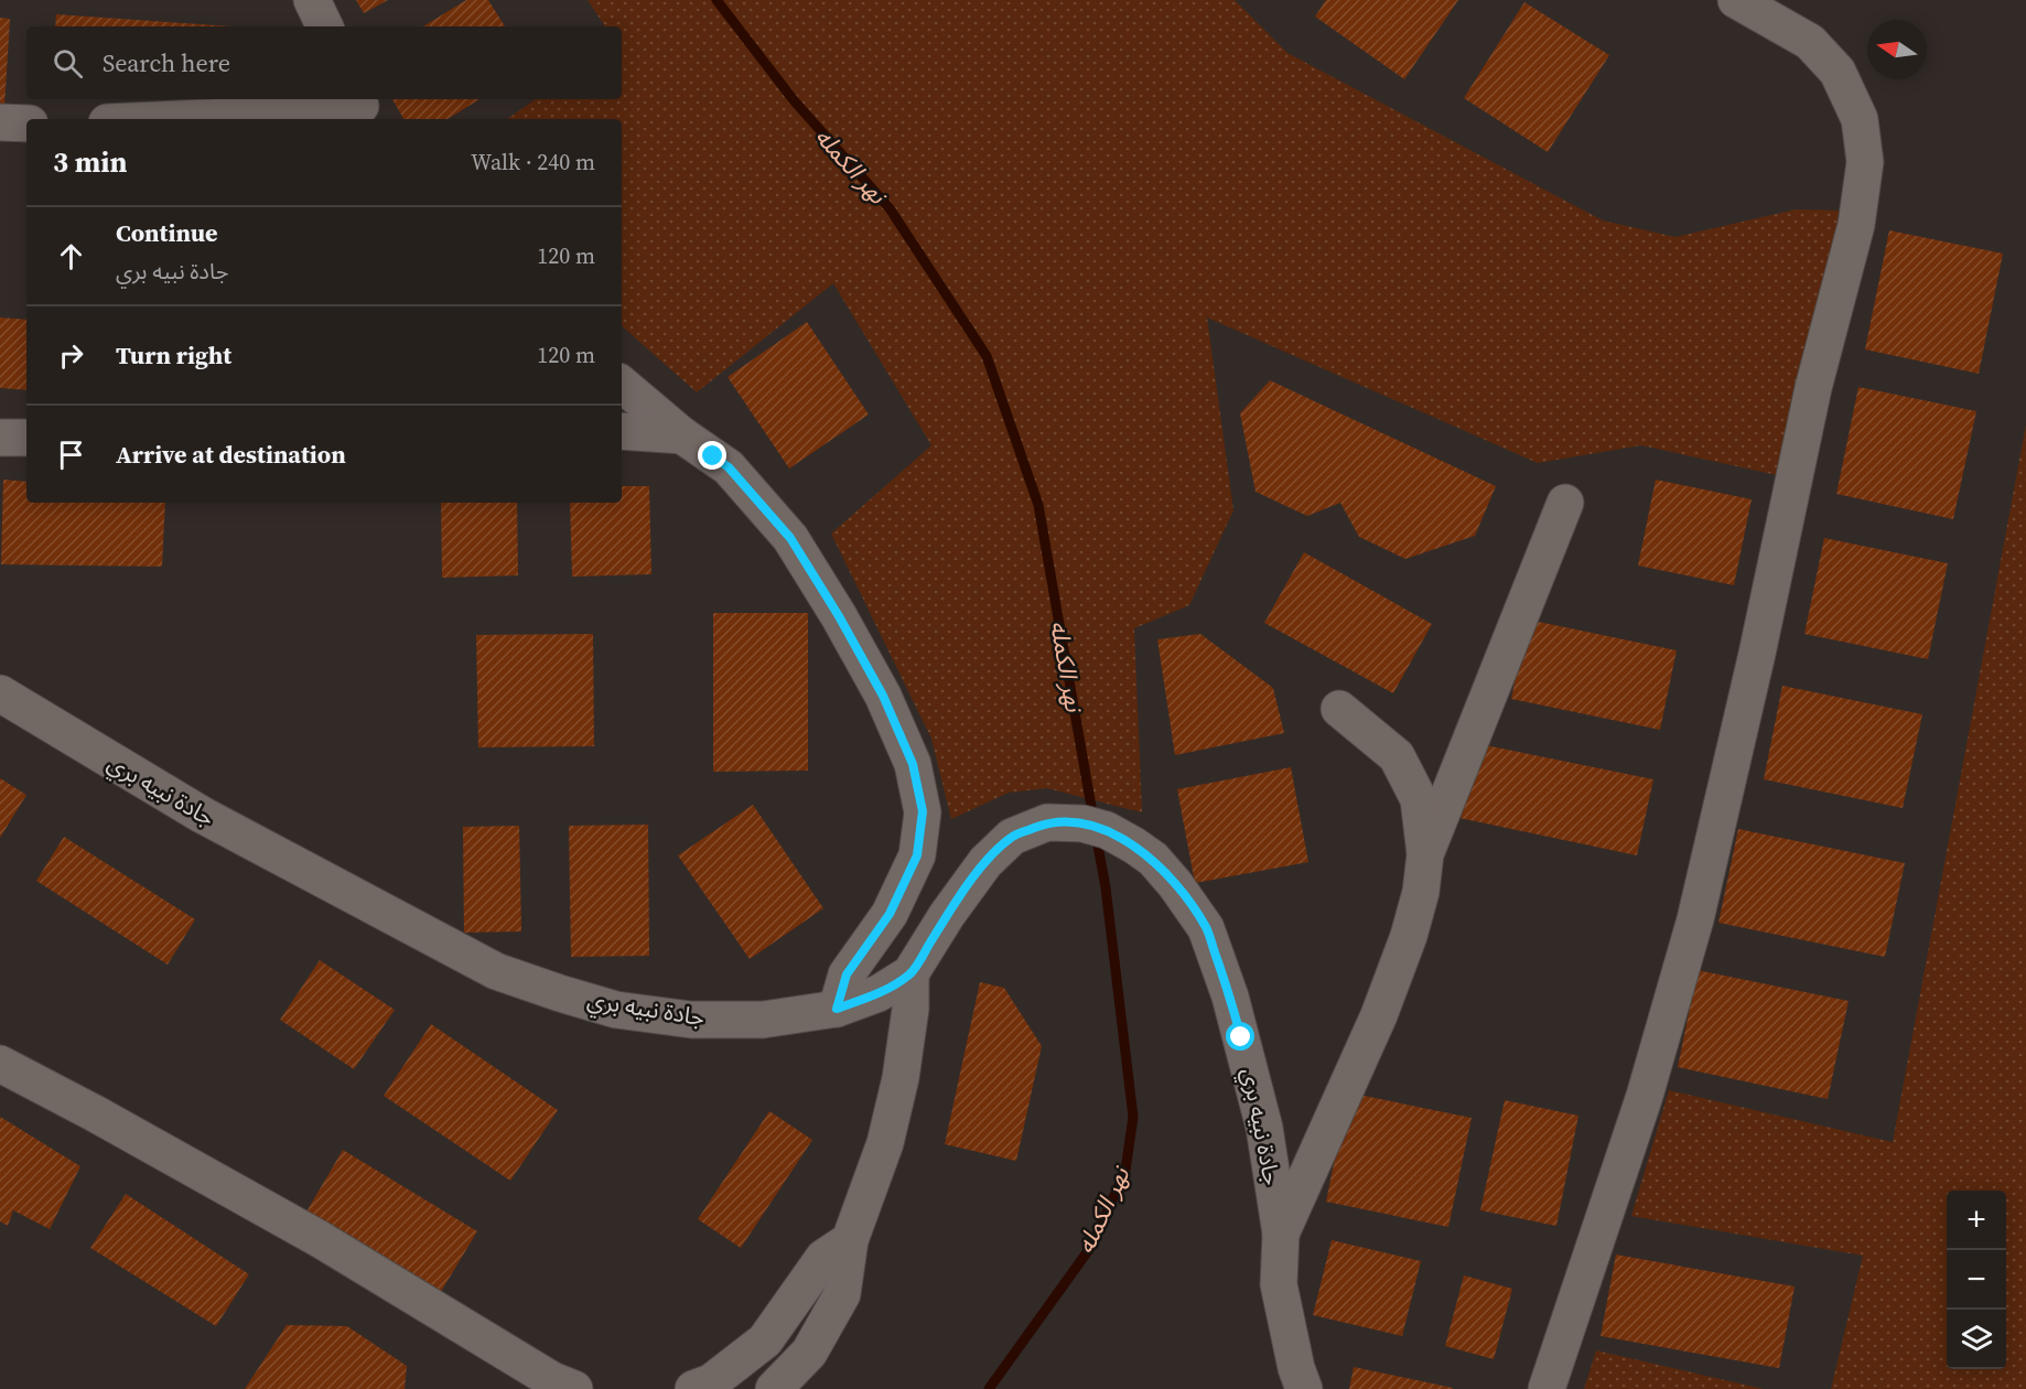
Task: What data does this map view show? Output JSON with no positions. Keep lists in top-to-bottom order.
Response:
{
  "streets": {
    "street": ["جادة نبيه بري"]
  },
  "water": ["نهر الكمله"],
  "north": "left",
  "page": {
    "search": "Search here",
    "heading": ["3 min", "Walk · 240 m"],
    "list": [
      ["Continue", "جادة نبيه بري", "120 m"],
      ["Turn right", "120 m"],
      "Arrive at destination"
    ],
    "map_buttons": ["+", "−"]
  }
}
